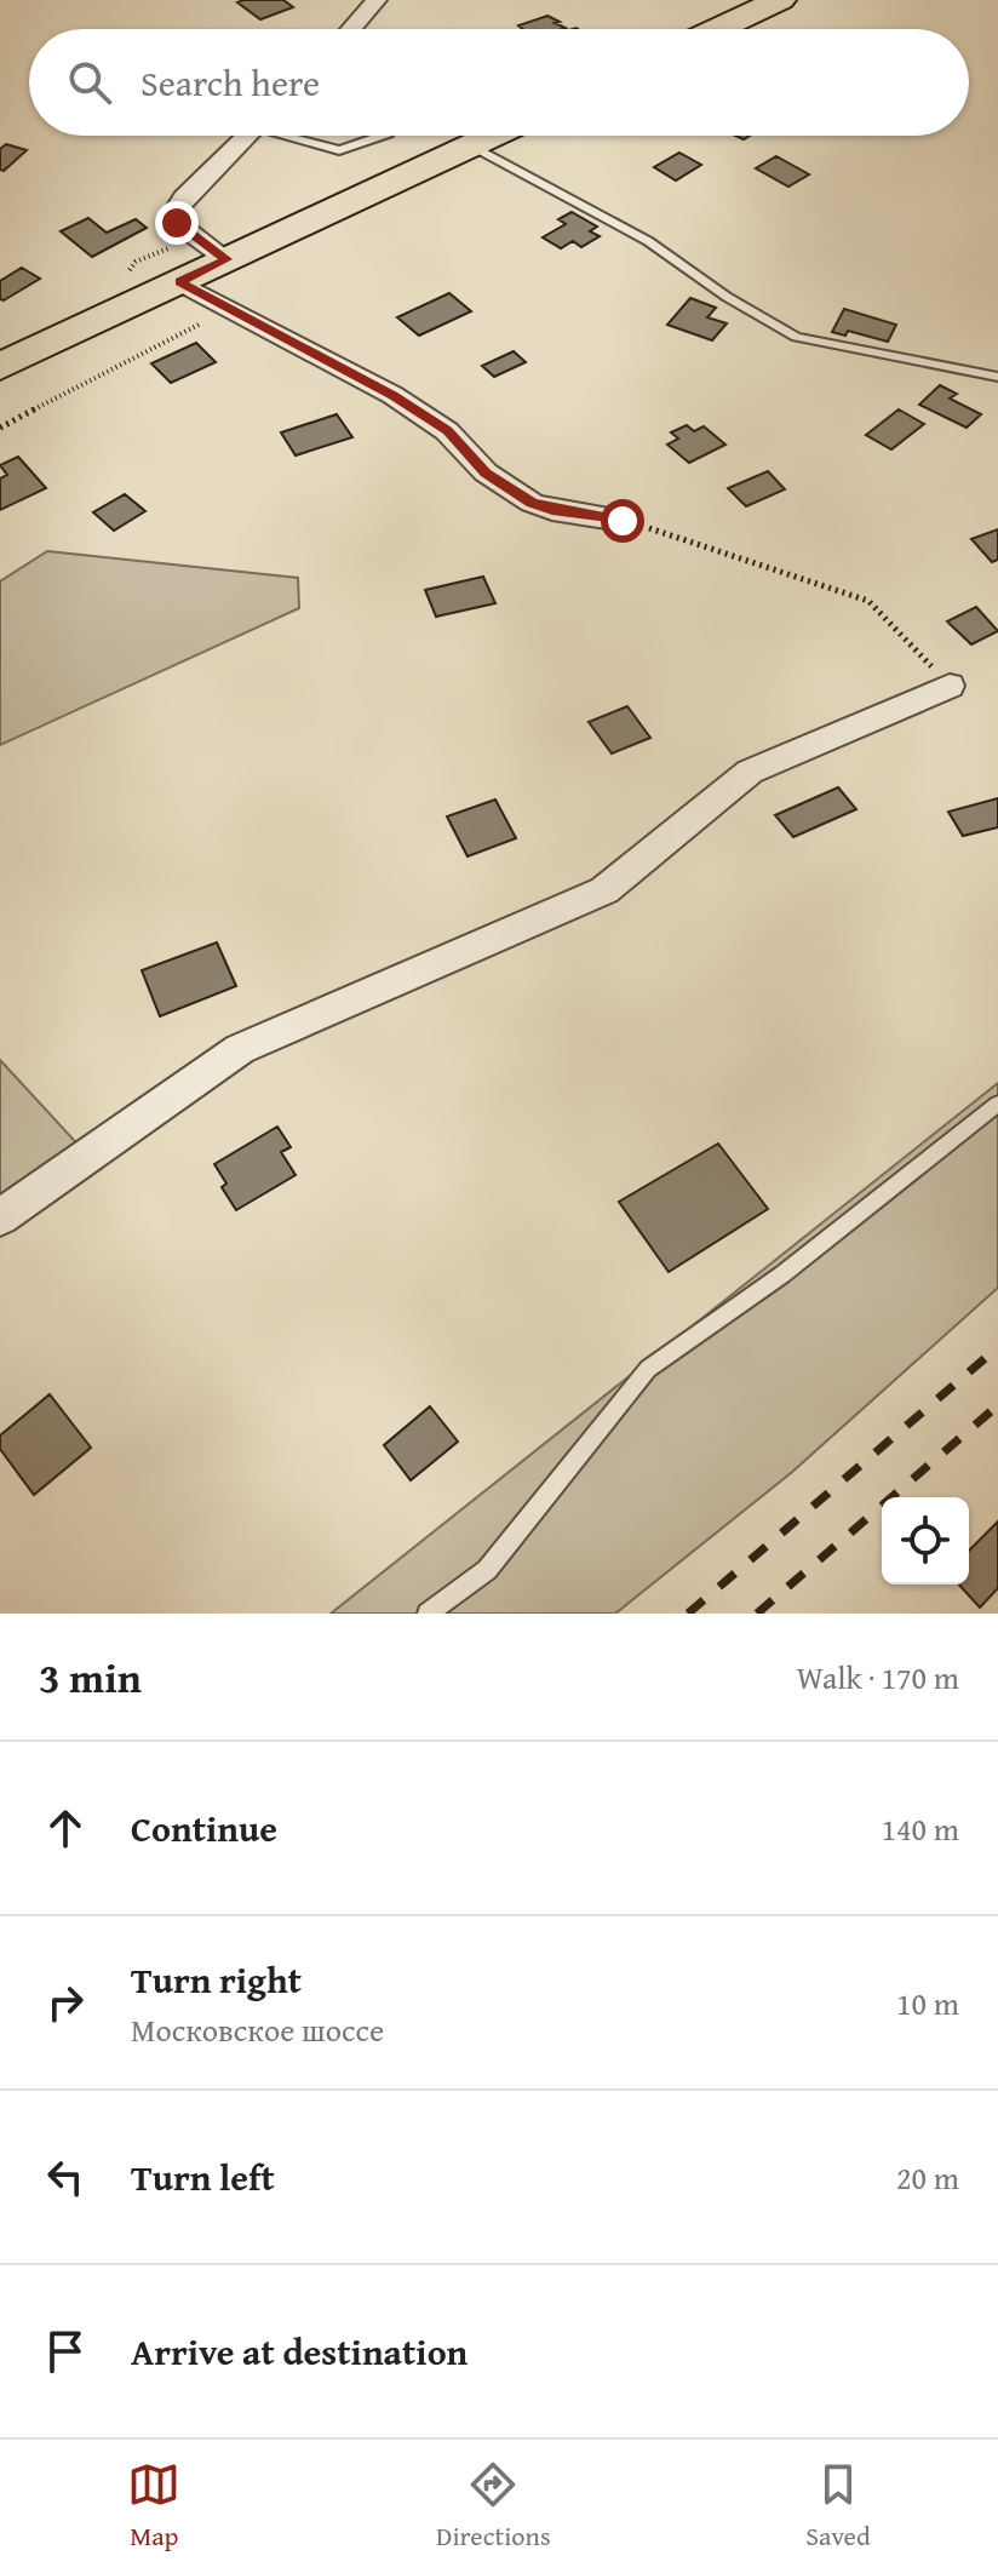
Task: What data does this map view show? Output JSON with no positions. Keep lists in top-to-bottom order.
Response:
{
  "page": {
    "search": "Search here",
    "heading": ["3 min", "Walk · 170 m"],
    "list": [
      ["Continue", "140 m"],
      ["Turn right", "Московское шоссе", "10 m"],
      ["Turn left", "20 m"],
      "Arrive at destination"
    ],
    "nav": ["Map", "Directions", "Saved"]
  }
}
